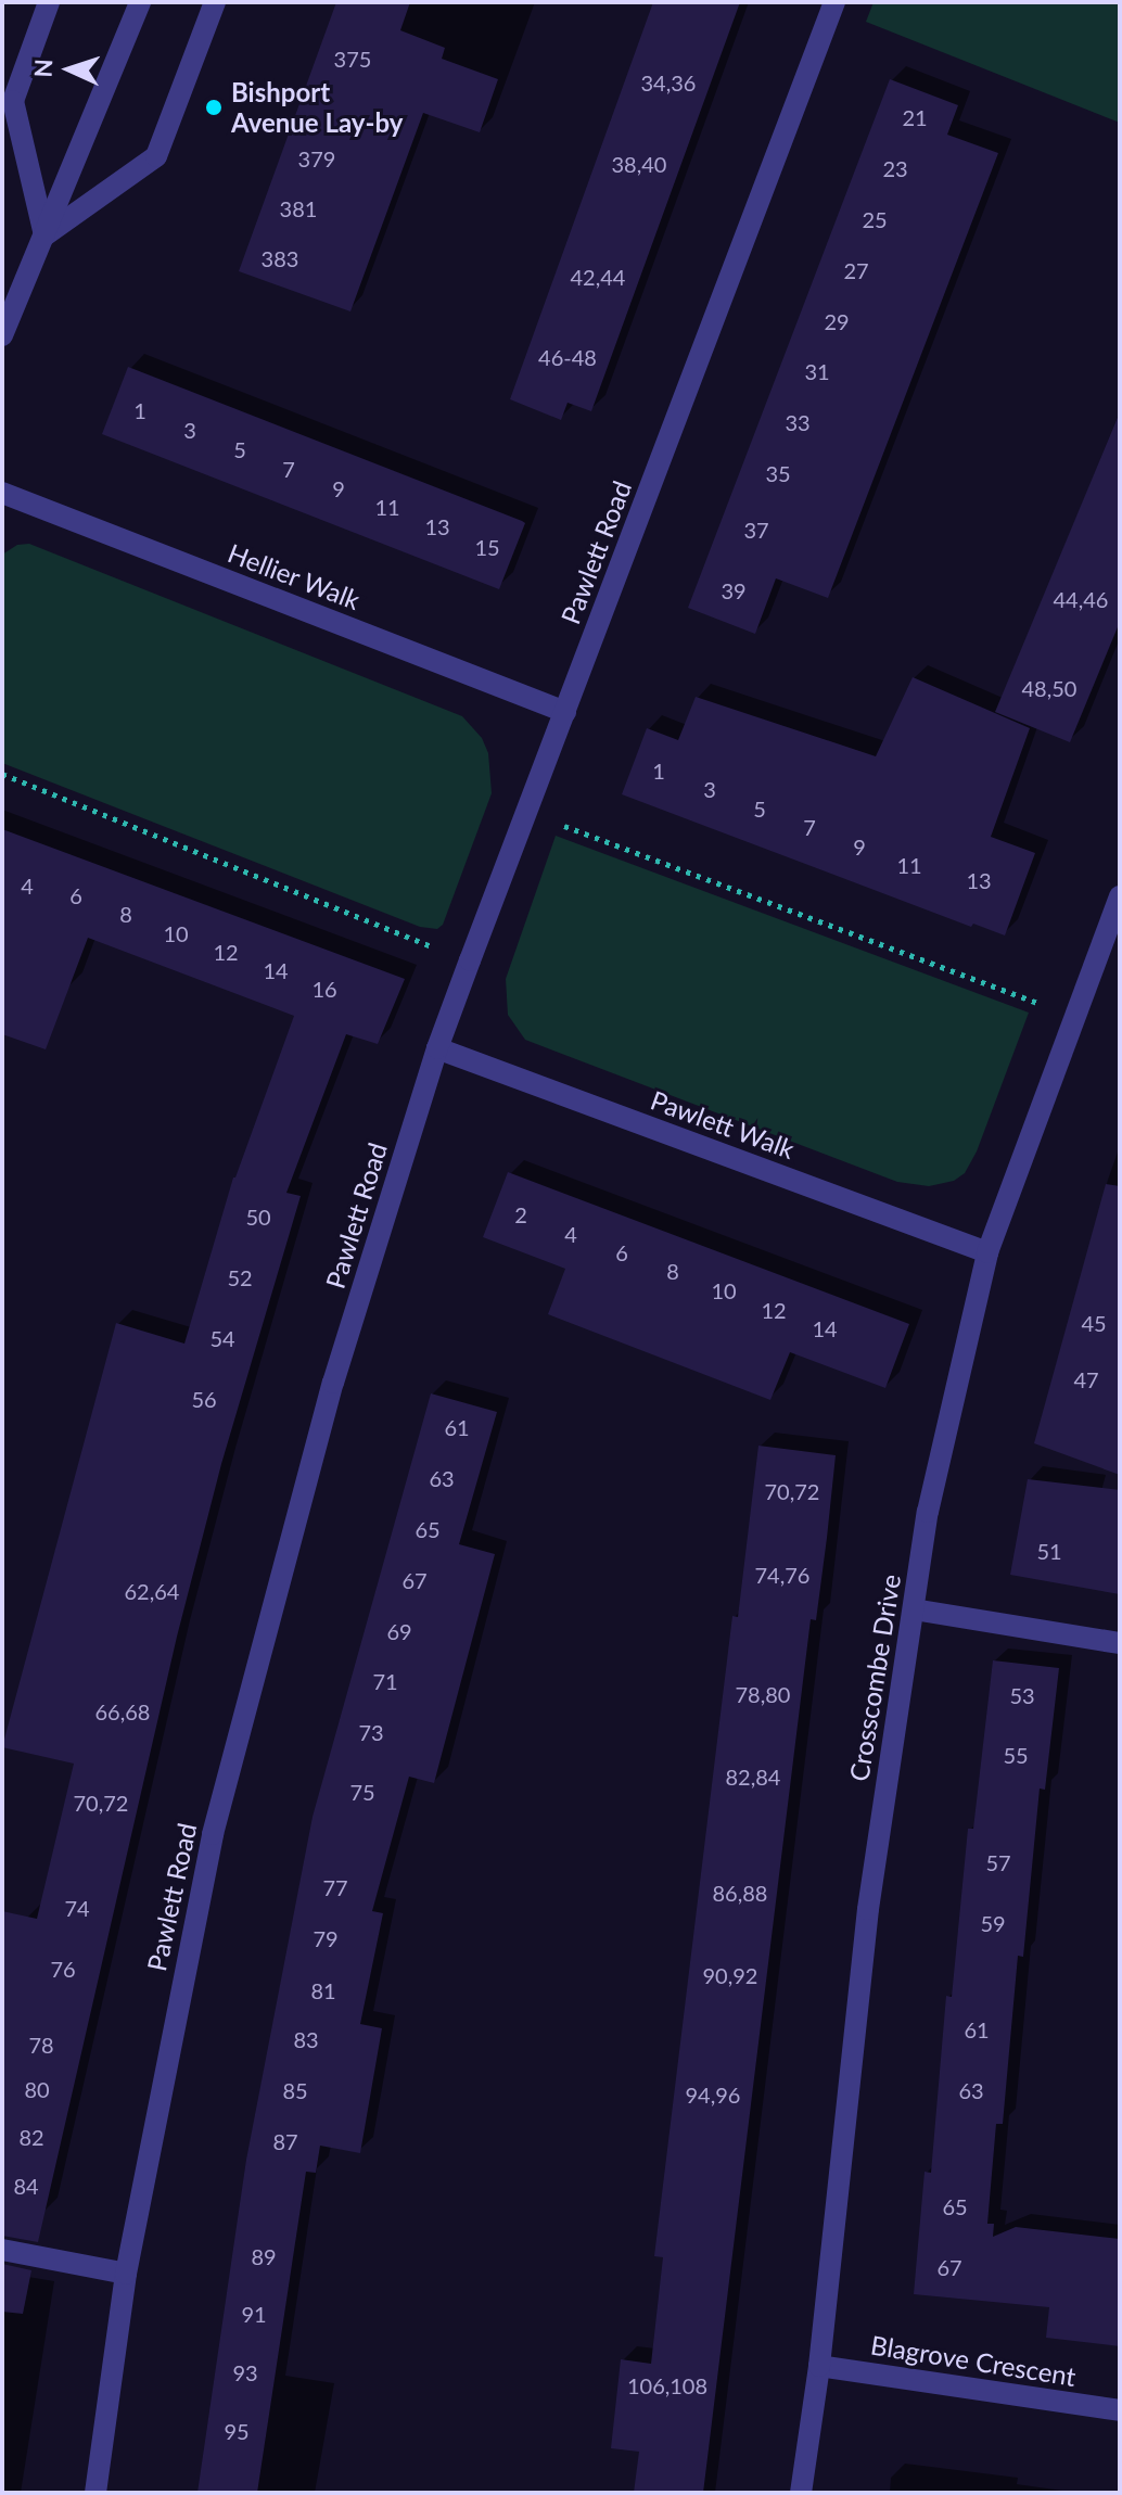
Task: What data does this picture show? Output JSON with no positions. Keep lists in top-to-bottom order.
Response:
{
  "streets": {
    "street": [
      "Pawlett Road",
      "Hellier Walk",
      "Pawlett Walk",
      "Crosscombe Drive",
      "Blagrove Crescent"
    ]
  },
  "crossings": [
    ["Pawlett Road", "Hellier Walk"],
    ["Pawlett Road", "Pawlett Walk"],
    ["Pawlett Walk", "Crosscombe Drive"],
    ["Crosscombe Drive", "Blagrove Crescent"]
  ],
  "places": ["Bishport Avenue Lay-by"],
  "house_numbers": [
    "375",
    "34,36",
    "21",
    "379",
    "38,40",
    "23",
    "381",
    "25",
    "383",
    "27",
    "42,44",
    "29",
    "46-48",
    "31",
    "1",
    "33",
    "3",
    "5",
    "7",
    "35",
    "9",
    "11",
    "13",
    "37",
    "15",
    "39",
    "44,46",
    "48,50",
    "1",
    "3",
    "5",
    "7",
    "9",
    "11",
    "13",
    "4",
    "6",
    "8",
    "10",
    "12",
    "14",
    "16",
    "2",
    "50",
    "4",
    "6",
    "8",
    "52",
    "10",
    "12",
    "45",
    "14",
    "54",
    "47",
    "56",
    "61",
    "63",
    "70,72",
    "65",
    "51",
    "74,76",
    "67",
    "62,64",
    "69",
    "71",
    "78,80",
    "53",
    "66,68",
    "73",
    "55",
    "82,84",
    "75",
    "70,72",
    "57",
    "77",
    "86,88",
    "74",
    "59",
    "79",
    "76",
    "90,92",
    "81",
    "61",
    "83",
    "78",
    "80",
    "85",
    "63",
    "94,96",
    "82",
    "87",
    "84",
    "65",
    "89",
    "67",
    "91",
    "93",
    "106,108",
    "95"
  ],
  "north": "left"
}
